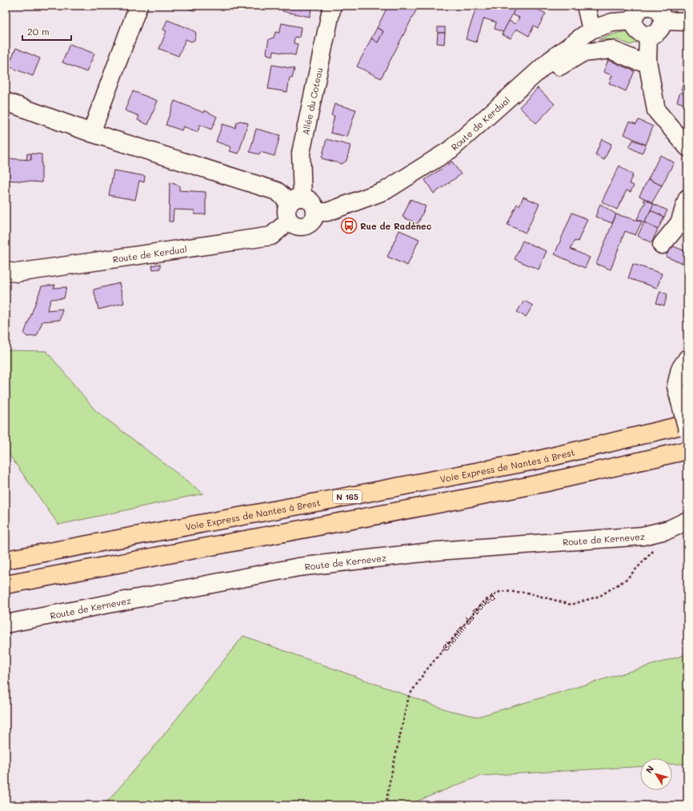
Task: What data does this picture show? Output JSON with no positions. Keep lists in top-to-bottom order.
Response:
{
  "streets": {
    "highway": ["Voie Express de Nantes à Brest", "N 165"],
    "street": ["Allée du Coteau", "Route de Kerdual", "Route de Kernevez"],
    "path": ["Chemin du Doued"]
  },
  "crossings": [
    ["Allée du Coteau", "Route de Kerdual"],
    ["Route de Kernevez", "Chemin du Doued"]
  ],
  "places": {
    "bus stop": ["Rue de Radénec"]
  },
  "scale_bar": "20 m",
  "north": "top left"
}
